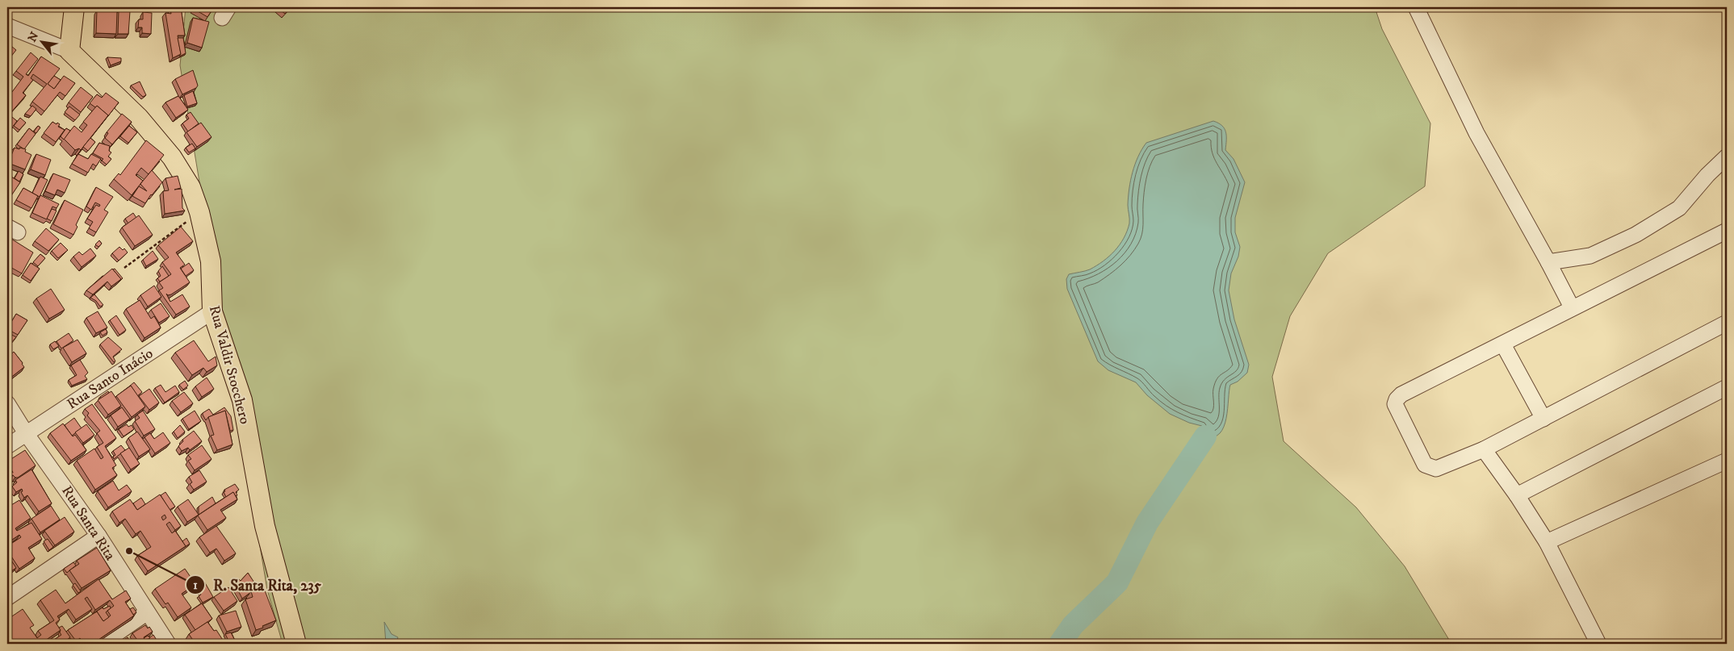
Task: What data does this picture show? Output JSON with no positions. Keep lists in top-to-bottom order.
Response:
{
  "streets": {
    "main road": ["Rua Valdir Stocchero"],
    "street": ["Rua Santo Inácio", "Rua Santa Rita"]
  },
  "crossings": [
    ["Rua Valdir Stocchero", "Rua Santo Inácio"],
    ["Rua Santo Inácio", "Rua Santa Rita"]
  ],
  "places": ["R. Santa Rita, 235"],
  "north": "top left"
}
